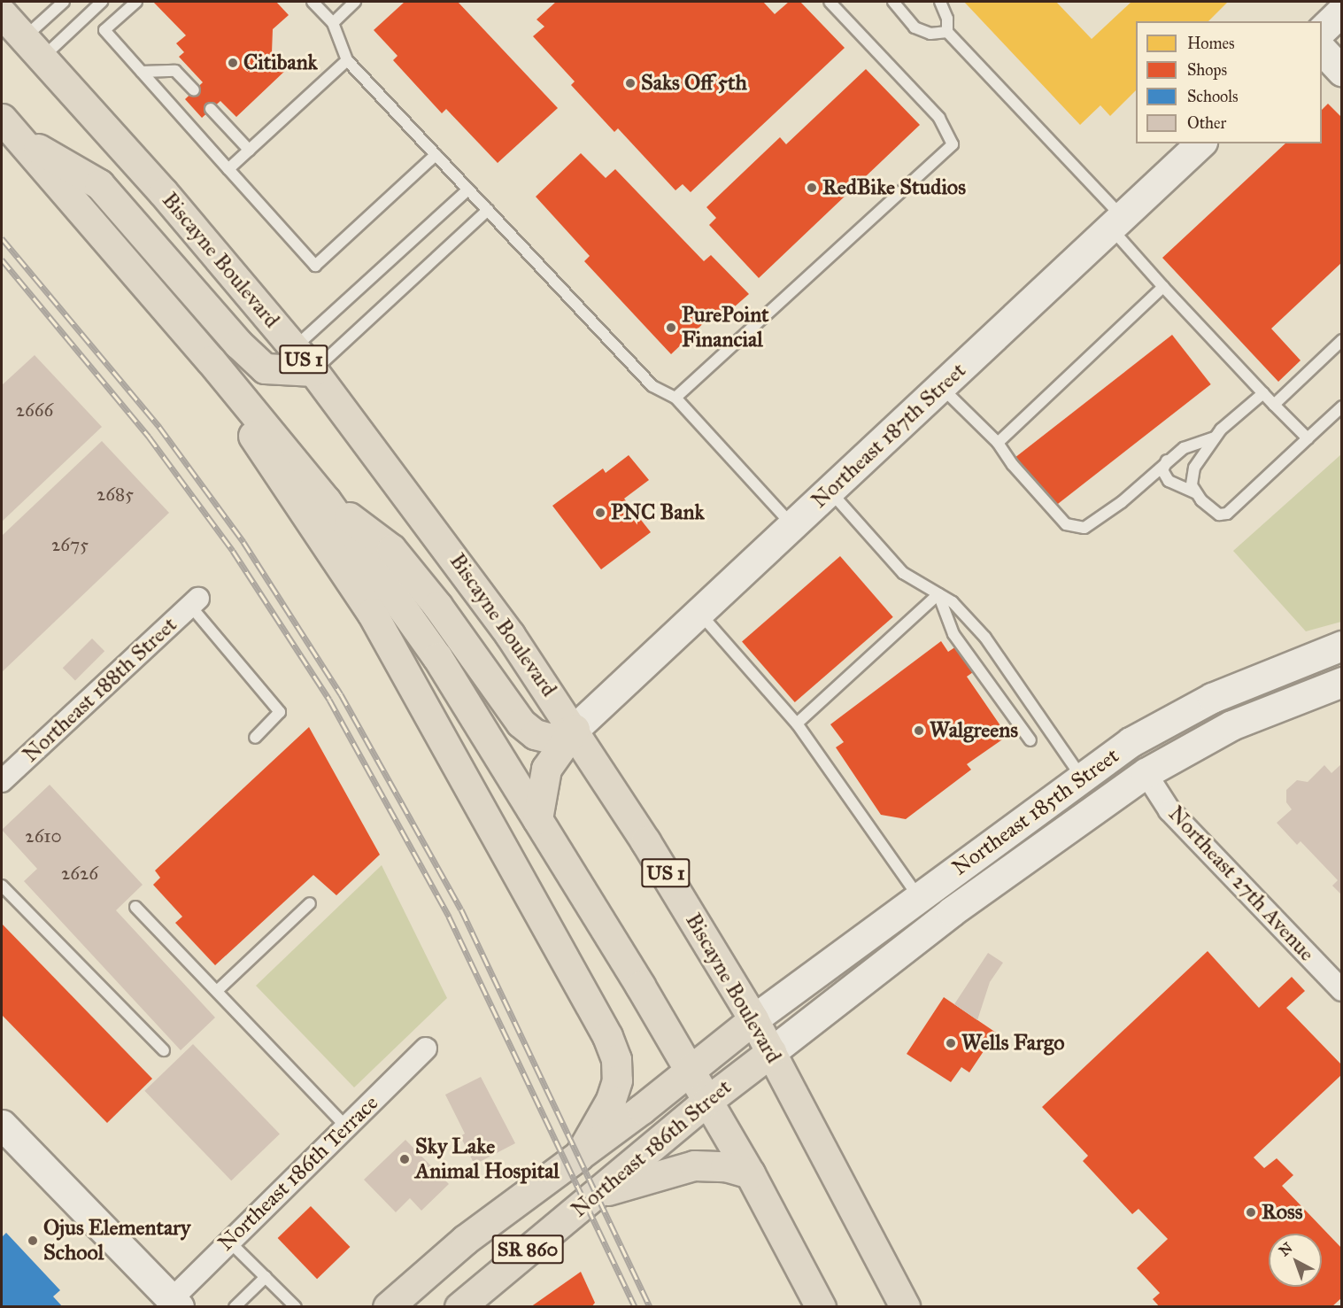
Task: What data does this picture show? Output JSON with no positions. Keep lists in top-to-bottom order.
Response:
{
  "streets": {
    "main road": [
      "Biscayne Boulevard",
      "US 1",
      "Northeast 186th Street",
      "SR 860"
    ],
    "street": [
      "Northeast 187th Street",
      "Northeast 188th Street",
      "Northeast 185th Street",
      "Northeast 27th Avenue",
      "Northeast 186th Terrace"
    ]
  },
  "crossings": [
    ["Biscayne Boulevard", "Northeast 187th Street"],
    ["Biscayne Boulevard", "Northeast 185th Street"],
    ["Biscayne Boulevard", "Northeast 186th Street"],
    ["Northeast 185th Street", "Northeast 27th Avenue"],
    ["Northeast 185th Street", "Northeast 186th Street"]
  ],
  "places": [
    "Citibank",
    "Saks Off 5th",
    "RedBike Studios",
    "PurePoint Financial",
    "PNC Bank",
    "Walgreens",
    "Wells Fargo",
    "Sky Lake Animal Hospital",
    "Ross",
    "Ojus Elementary School"
  ],
  "house_numbers": [
    "2666",
    "2685",
    "2675",
    "2610",
    "2626"
  ],
  "legend": [
    "Homes",
    "Shops",
    "Schools",
    "Other"
  ],
  "north": "top left"
}
